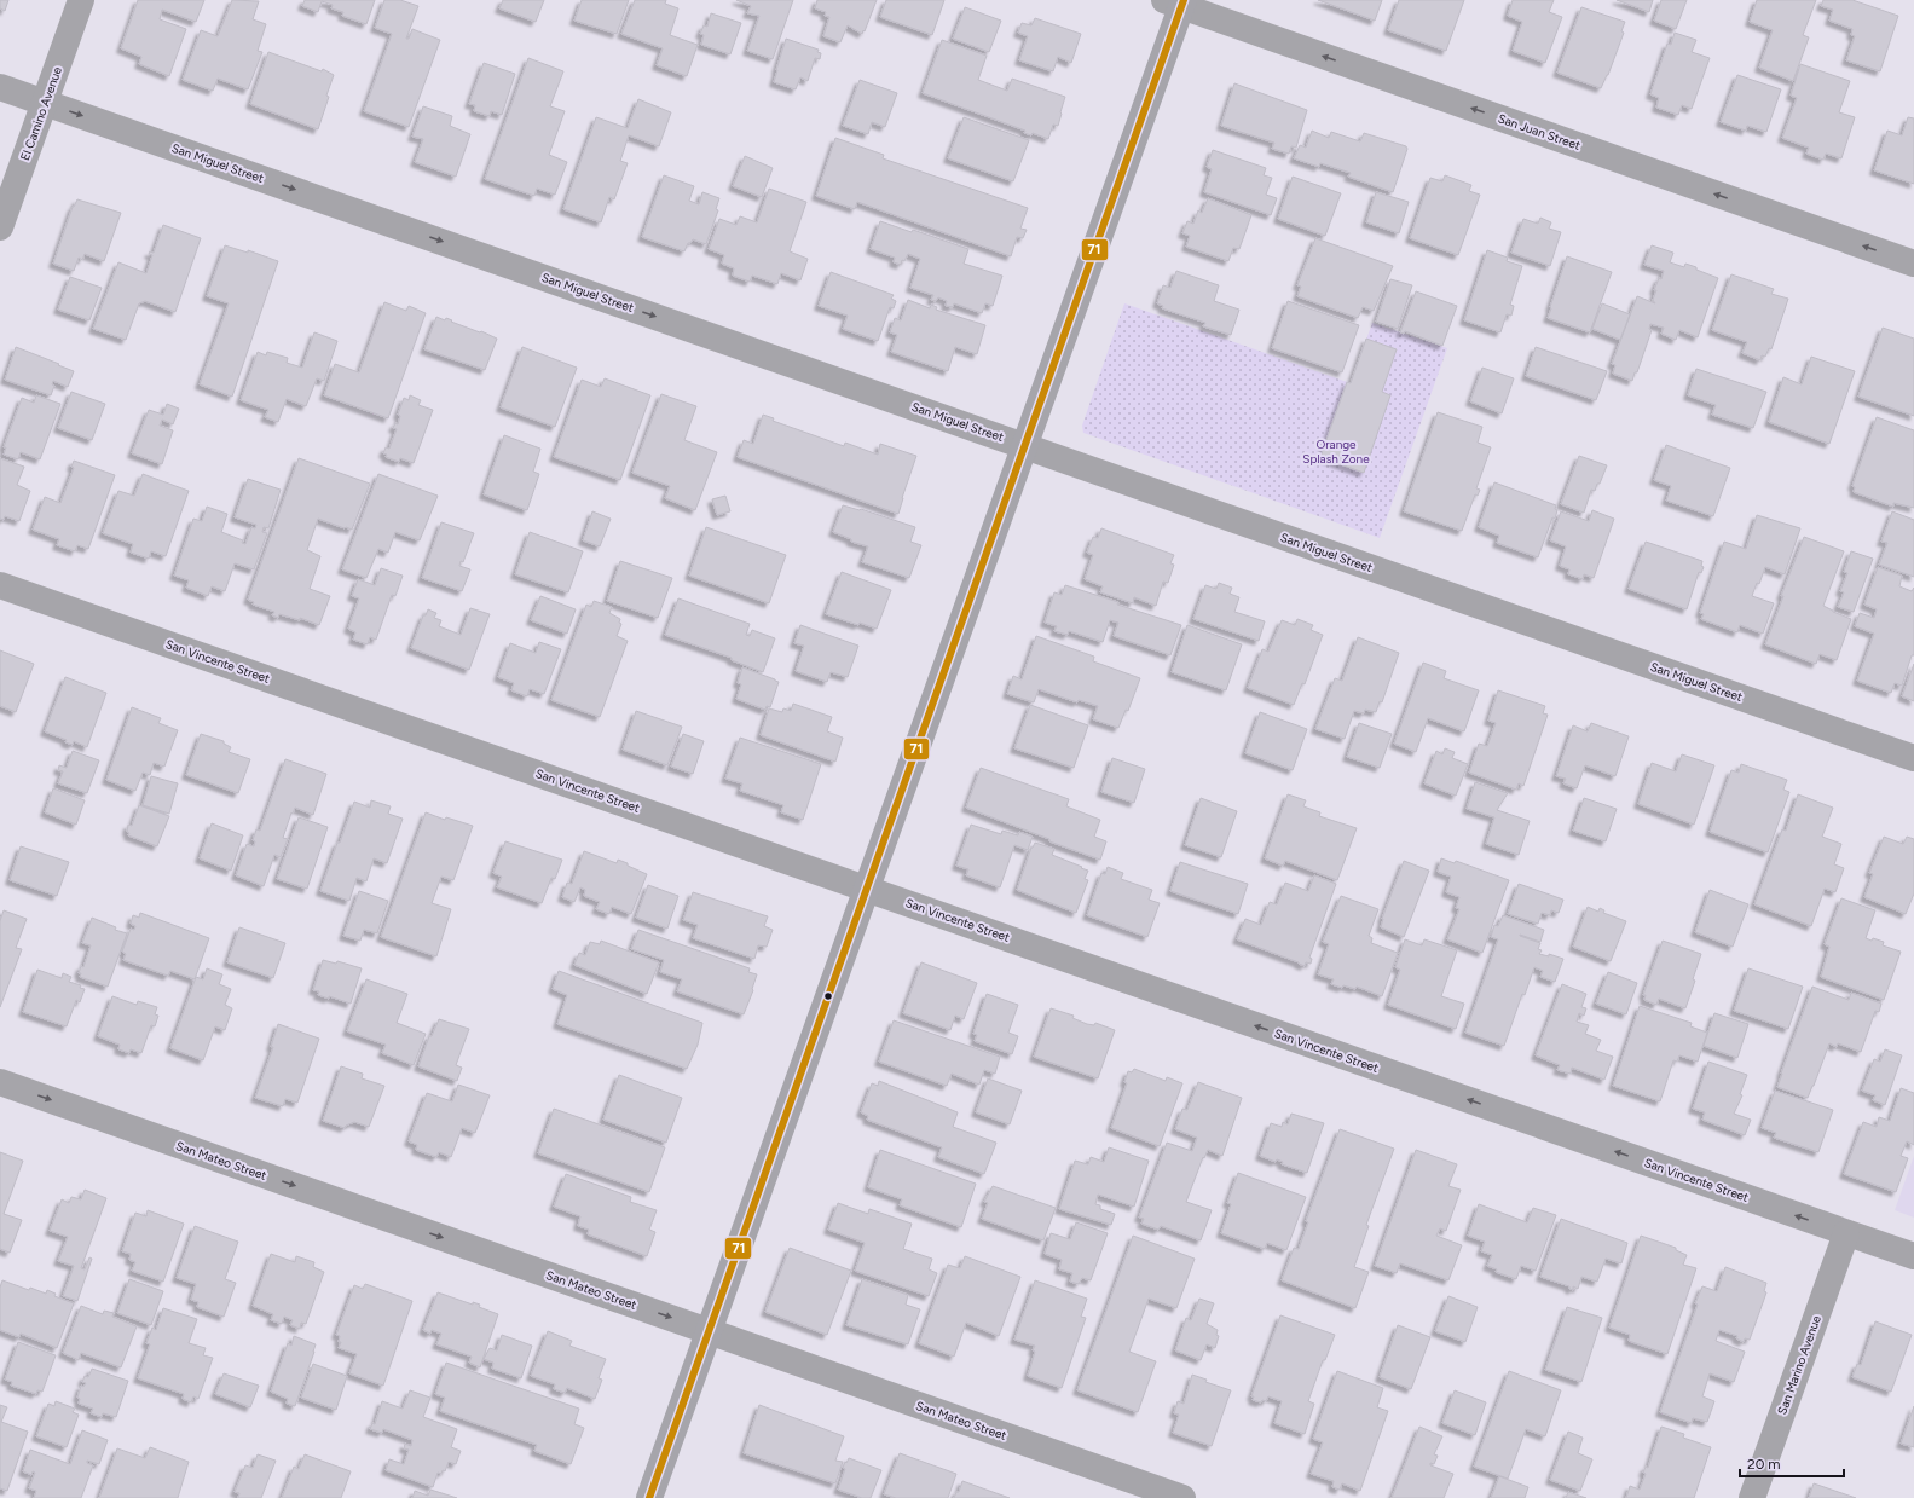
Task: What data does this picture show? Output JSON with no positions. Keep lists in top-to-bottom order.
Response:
{
  "streets": {
    "street": [
      "El Camino Avenue",
      "San Juan Street",
      "San Miguel Street",
      "San Vincente Street",
      "San Mateo Street",
      "San Marino Avenue"
    ]
  },
  "crossings": [
    ["El Camino Avenue", "San Miguel Street"],
    ["San Vincente Street", "San Marino Avenue"]
  ],
  "one_way": [
    "San Juan Street",
    "San Miguel Street",
    "San Vincente Street",
    "San Mateo Street"
  ],
  "parks": ["Orange Splash Zone"],
  "lines": ["transit line 71"],
  "scale_bar": "20 m"
}
